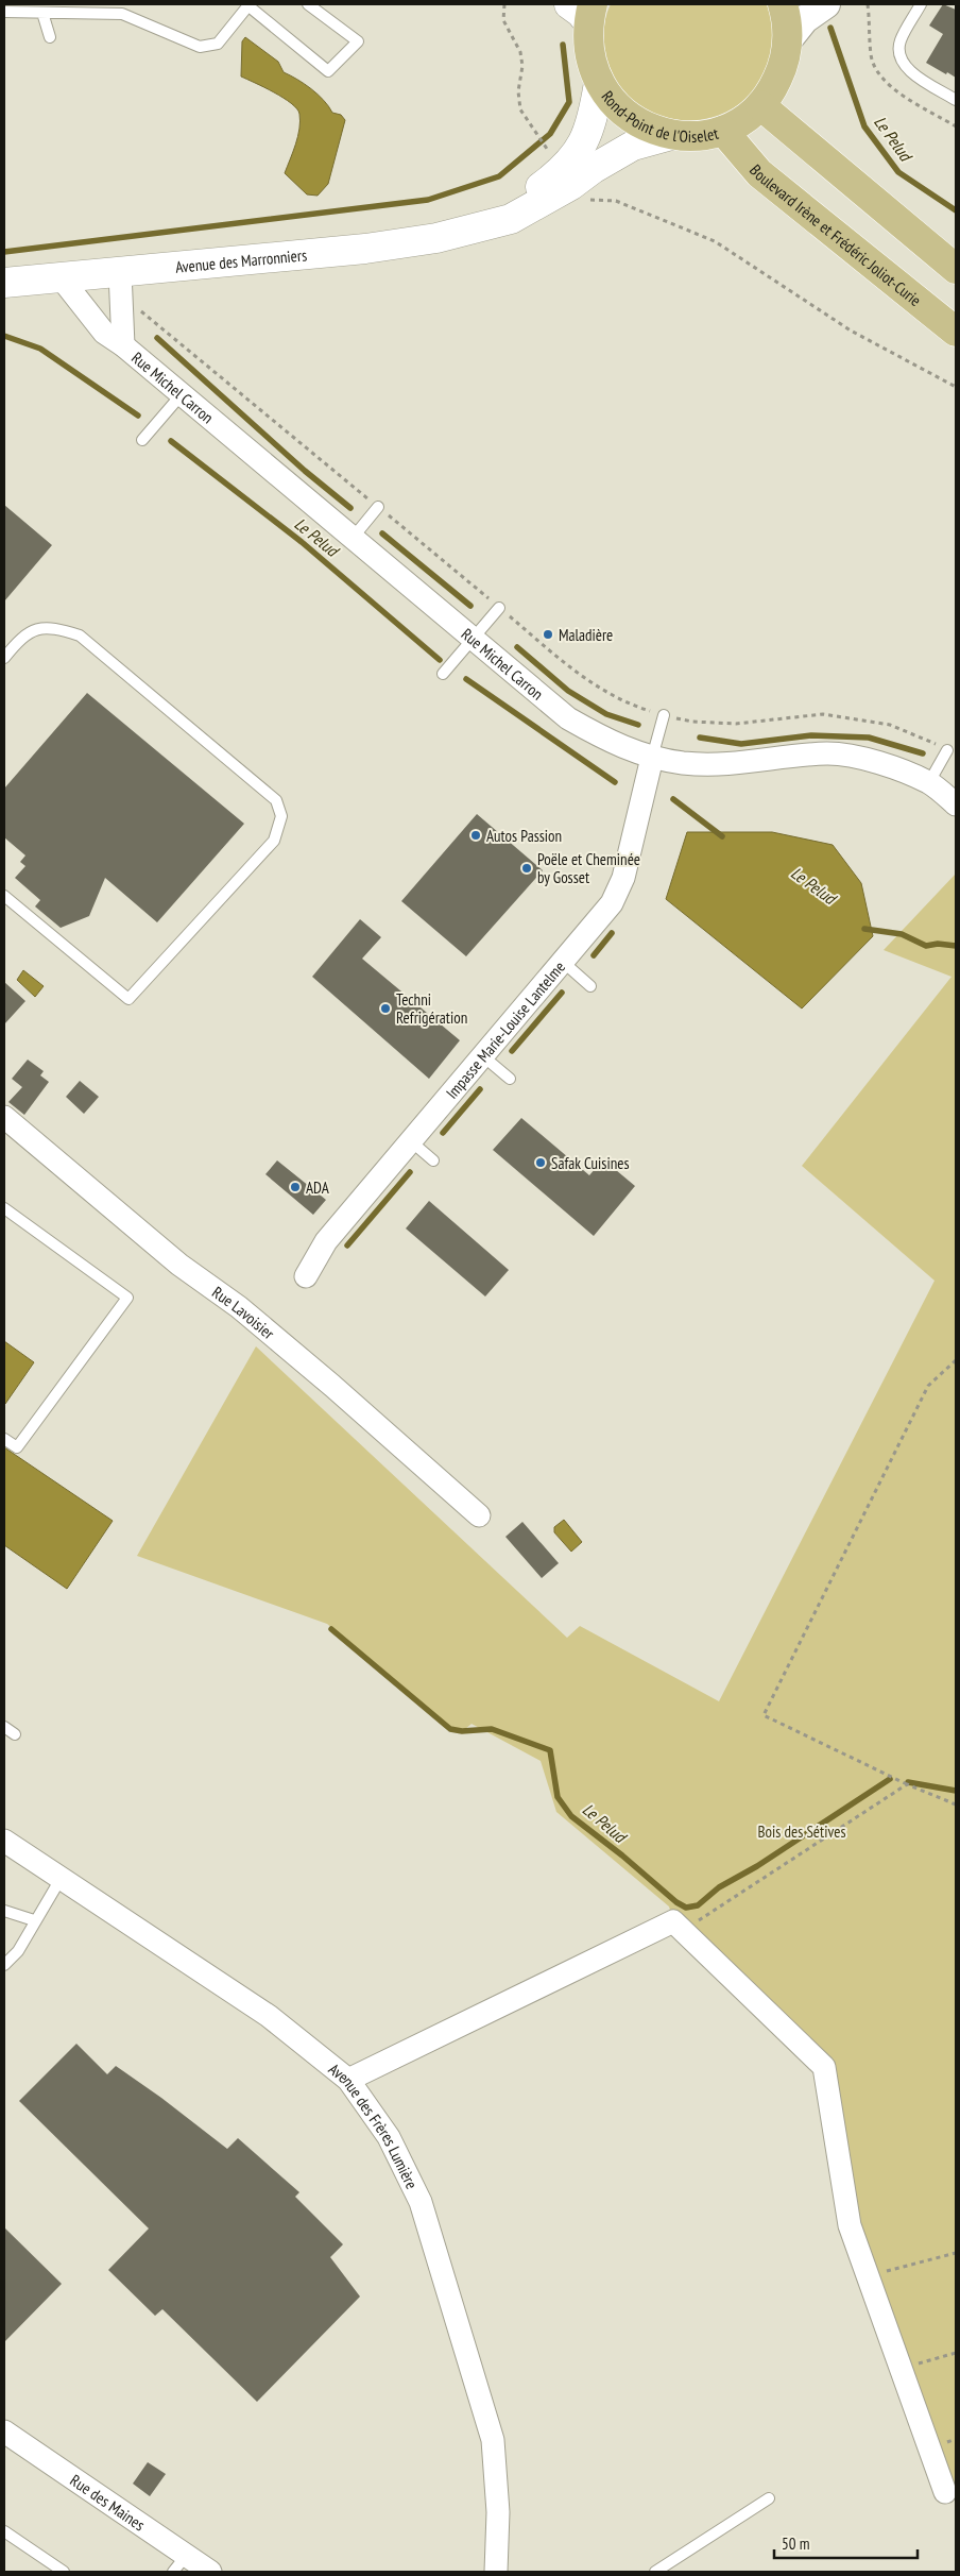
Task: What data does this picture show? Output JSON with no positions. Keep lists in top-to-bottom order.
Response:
{
  "streets": {
    "main road": ["Rond-Point de l'Oiselet", "Boulevard Irène et Frédéric Joliot-Curie", "Avenue des Marronniers"],
    "street": [
      "Rue Michel Carron",
      "Impasse Marie-Louise Lantelme",
      "Rue Lavoisier",
      "Avenue des Frères Lumière",
      "Rue des Maines"
    ]
  },
  "crossings": [
    ["Rond-Point de l'Oiselet", "Boulevard Irène et Frédéric Joliot-Curie"],
    ["Rond-Point de l'Oiselet", "Avenue des Marronniers"],
    ["Avenue des Marronniers", "Rue Michel Carron"],
    ["Rue Michel Carron", "Impasse Marie-Louise Lantelme"]
  ],
  "water": ["Le Pelud"],
  "parks": ["Bois des Sétives"],
  "places": [
    "Maladière",
    "Autos Passion",
    "Poële et Cheminée by Gosset",
    "Techni Refrigération",
    "Safak Cuisines",
    "ADA"
  ],
  "scale_bar": "50 m"
}
